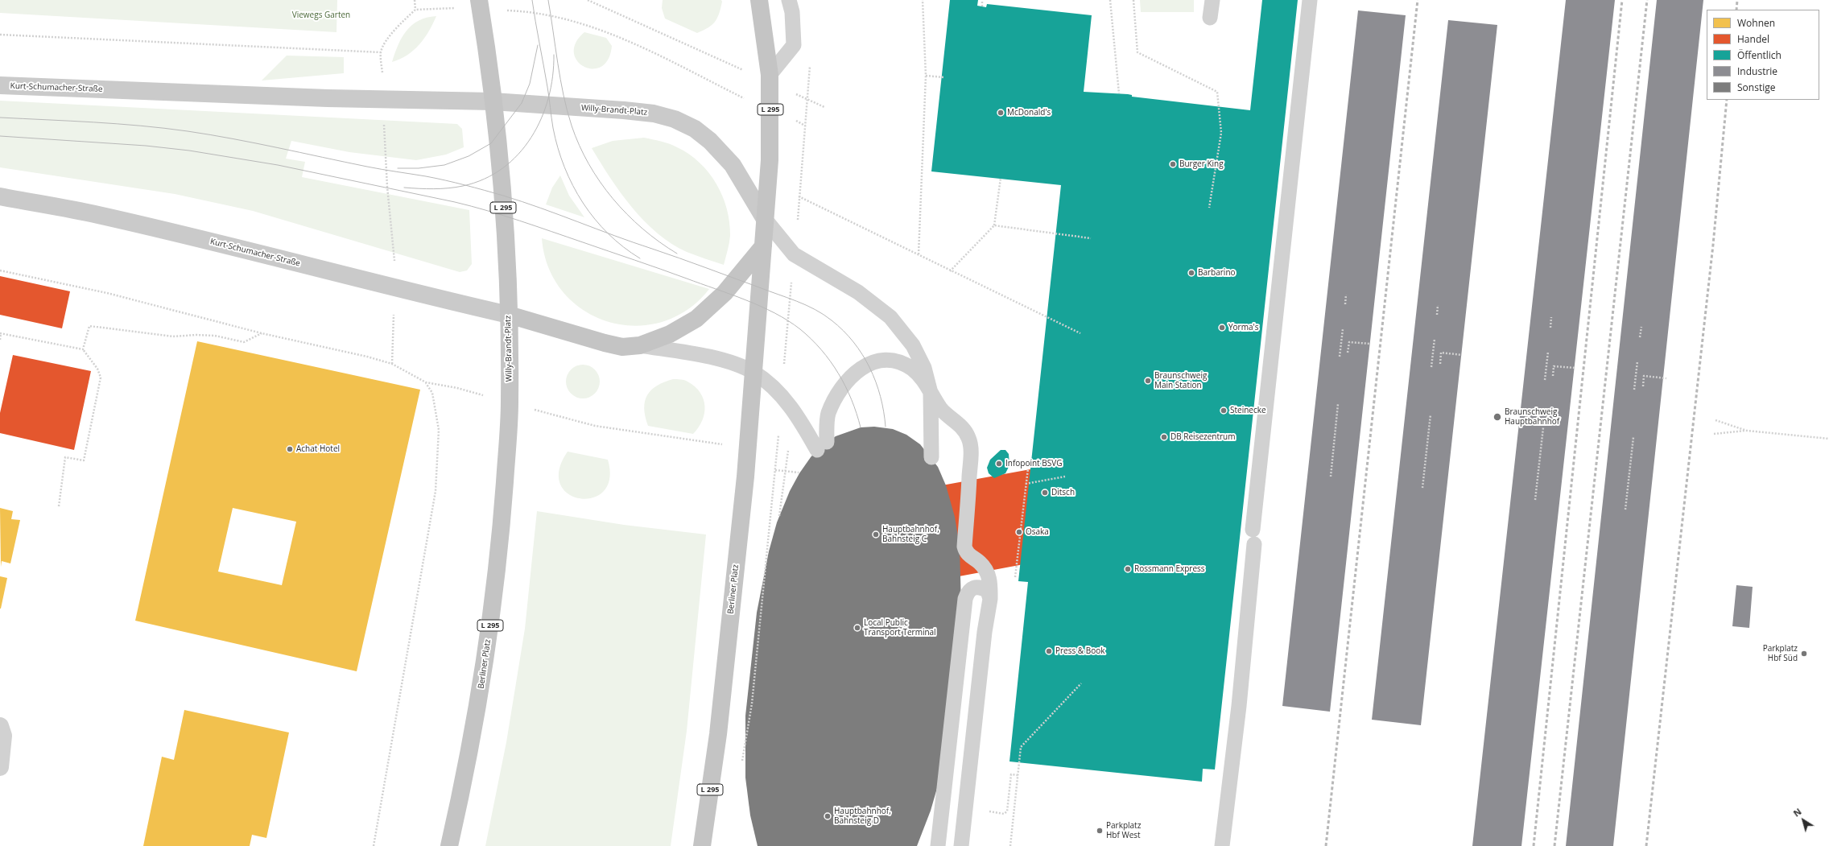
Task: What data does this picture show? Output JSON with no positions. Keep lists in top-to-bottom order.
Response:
{
  "streets": {
    "main road": [
      "Kurt-Schumacher-Straße",
      "L 295",
      "Willy-Brandt-Platz",
      "Berliner Platz"
    ]
  },
  "crossings": [
    ["Kurt-Schumacher-Straße", "Willy-Brandt-Platz"],
    ["L 295", "Willy-Brandt-Platz"],
    ["L 295", "Berliner Platz"],
    ["Willy-Brandt-Platz", "Berliner Platz"]
  ],
  "parks": ["Viewegs Garten"],
  "places": [
    "McDonald's",
    "Burger King",
    "Barbarino",
    "Yorma's",
    "Braunschweig Main Station",
    "Steinecke",
    "Braunschweig Hauptbahnhof",
    "DB Reisezentrum",
    "Achat Hotel",
    "Infopoint BSVG",
    "Ditsch",
    "Osaka",
    "Hauptbahnhof, Bahnsteig C",
    "Rossmann Express",
    "Local Public Transport Terminal",
    "Press & Book",
    "Parkplatz Hbf Süd",
    "Hauptbahnhof, Bahnsteig D",
    "Parkplatz Hbf West"
  ],
  "legend": [
    "Wohnen",
    "Handel",
    "Öffentlich",
    "Industrie",
    "Sonstige"
  ],
  "north": "top left"
}
